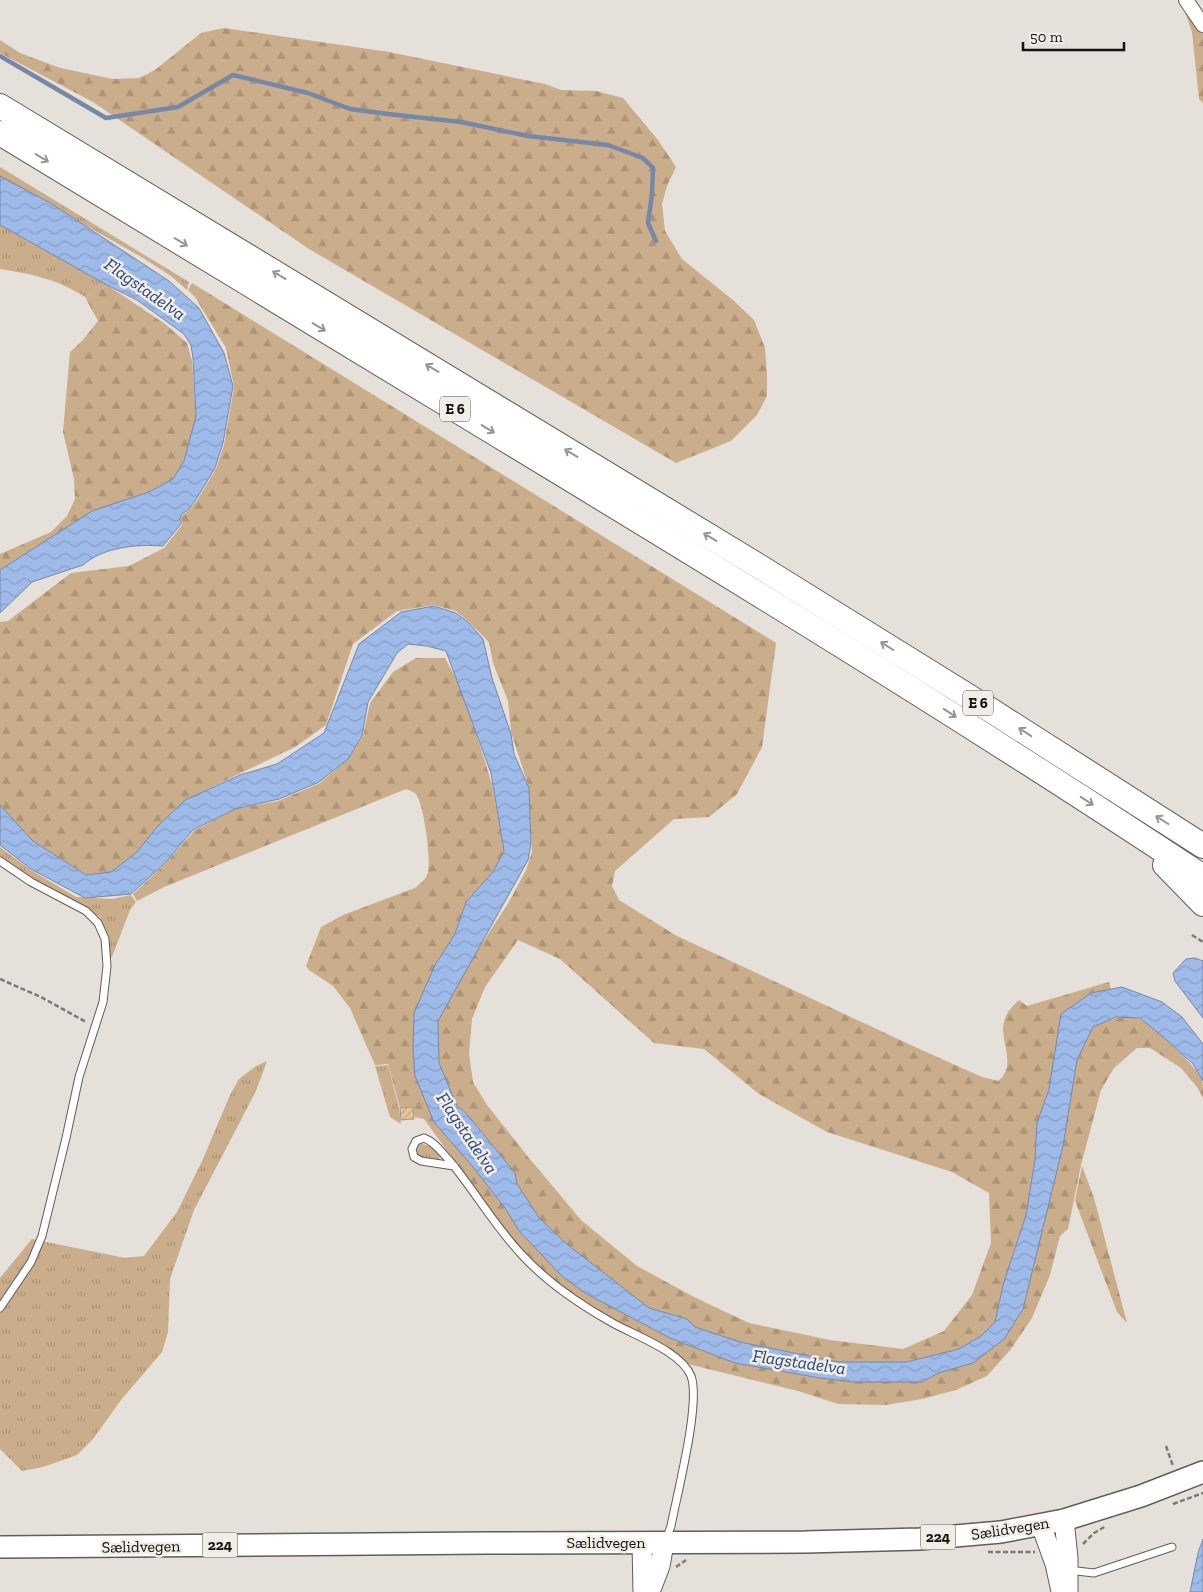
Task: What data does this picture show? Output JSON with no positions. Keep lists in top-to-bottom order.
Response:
{
  "streets": {
    "highway": ["E 6"],
    "main road": ["Sælidvegen", "224"]
  },
  "water": ["Flagstadelva"],
  "scale_bar": "50 m"
}
